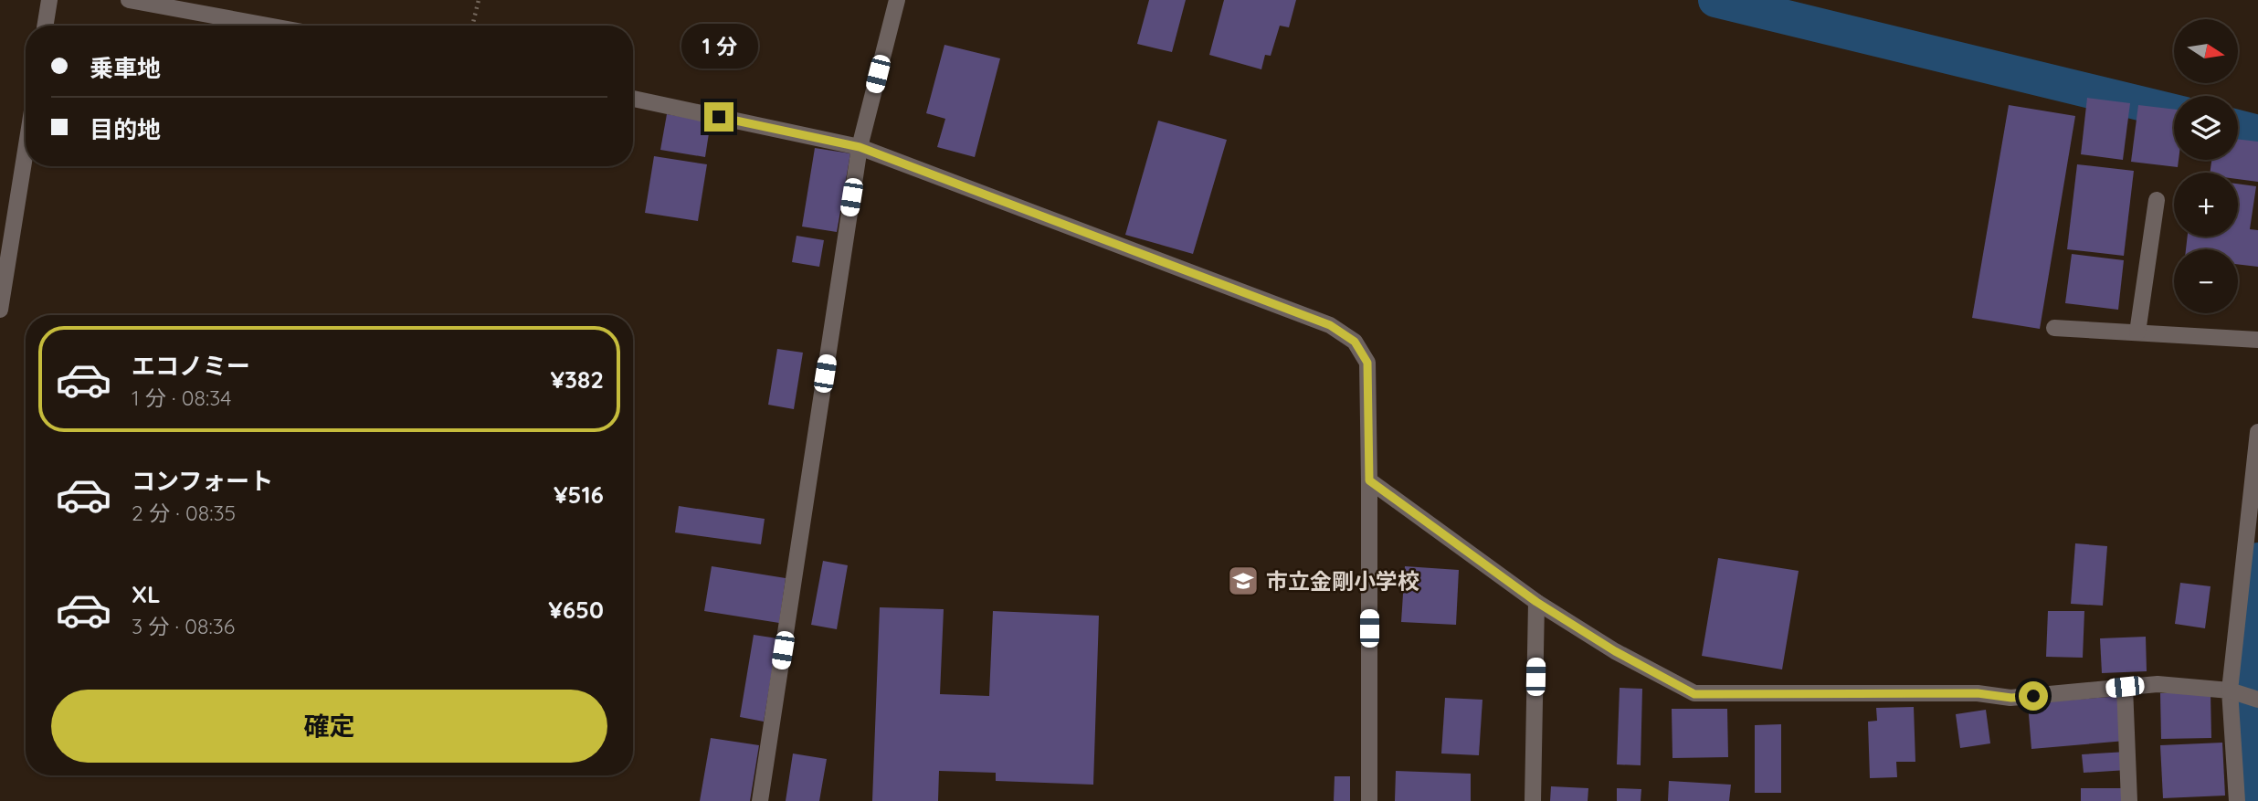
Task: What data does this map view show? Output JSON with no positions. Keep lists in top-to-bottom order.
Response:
{
  "places": {
    "school or university": ["市立金剛小学校"]
  },
  "north": "right",
  "page": {
    "map_buttons": ["+", "−"],
    "bubble": "1 分",
    "banner": ["乗車地", "目的地"],
    "list": [
      {
        "name": "エコノミー",
        "note": "1 分 · 08:34",
        "value": "¥382"
      },
      {
        "name": "コンフォート",
        "note": "2 分 · 08:35",
        "value": "¥516"
      },
      {
        "name": "XL",
        "note": "3 分 · 08:36",
        "value": "¥650"
      }
    ],
    "buttons": "確定"
  }
}
